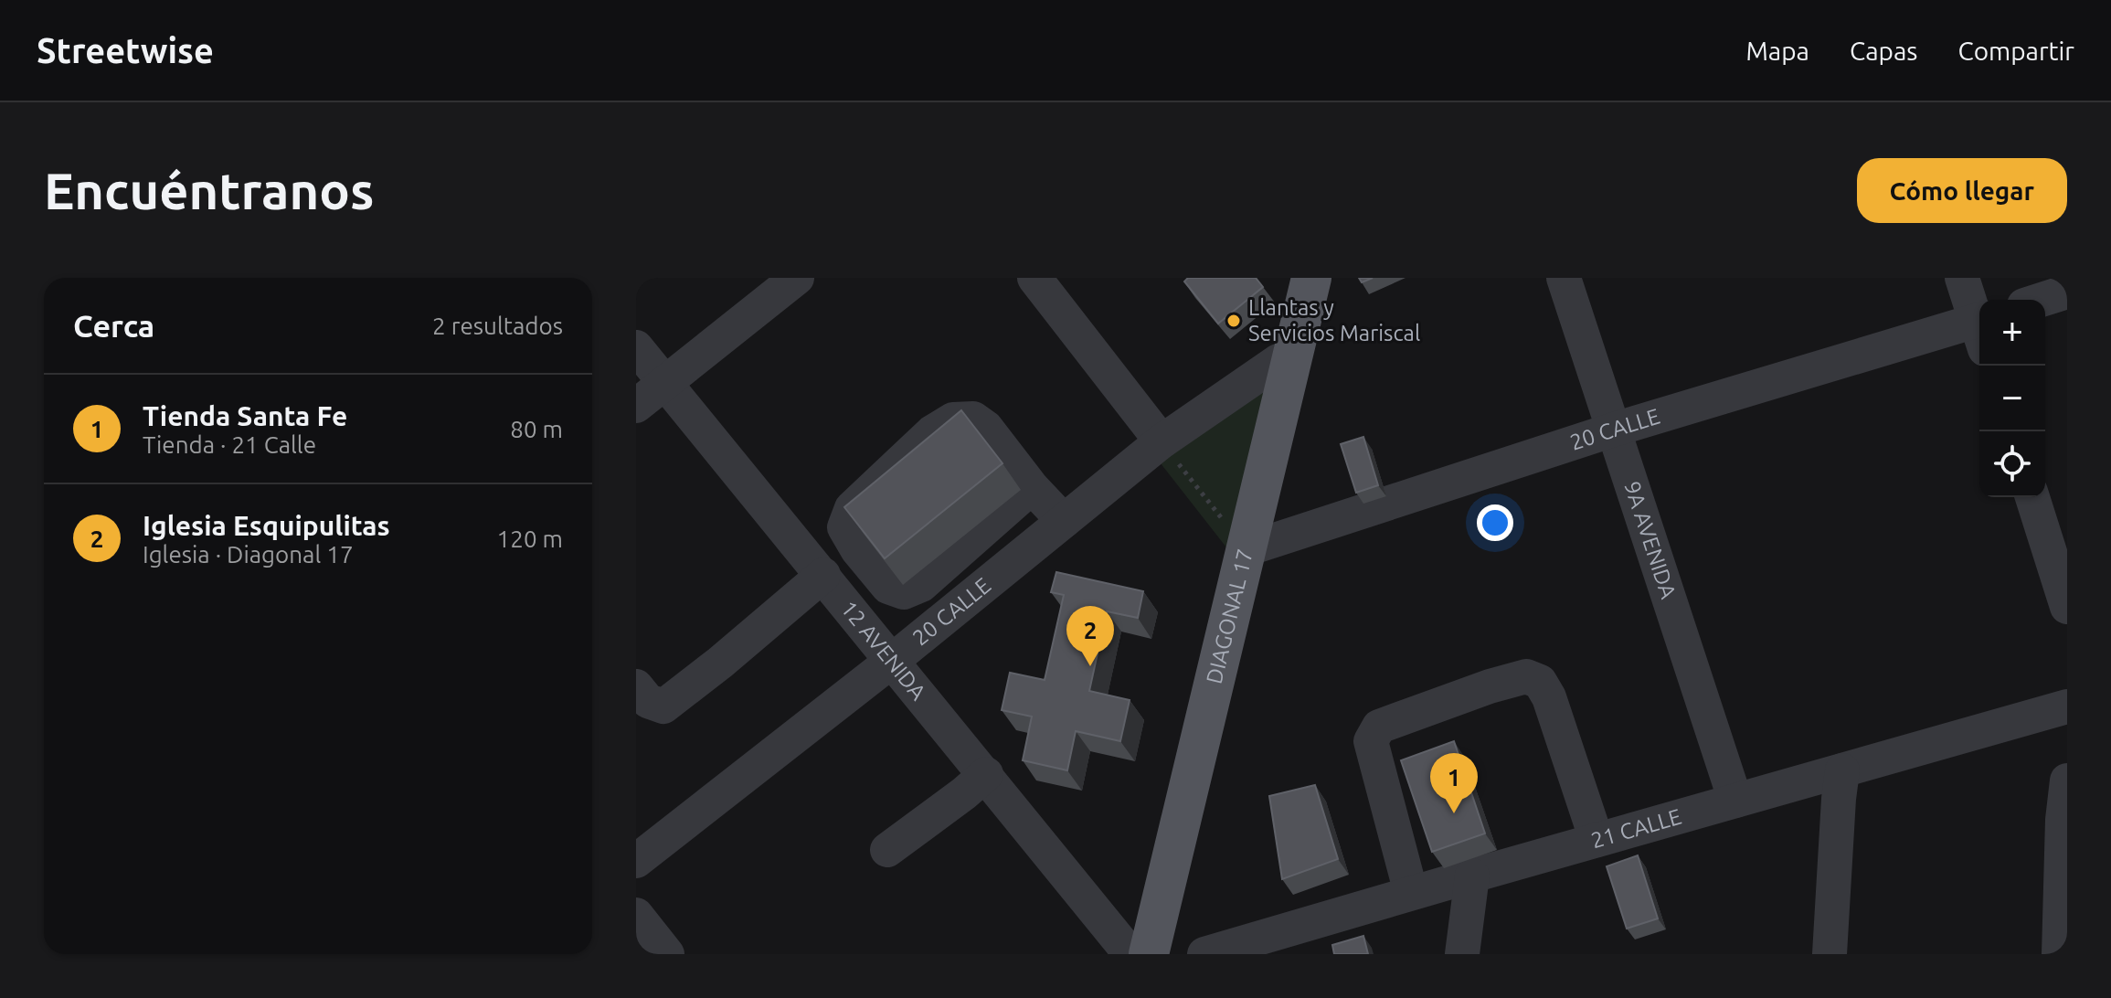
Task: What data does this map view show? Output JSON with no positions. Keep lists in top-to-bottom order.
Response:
{
  "streets": {
    "main road": ["DIAGONAL 17"],
    "street": [
      "20 CALLE",
      "9A AVENIDA",
      "12 AVENIDA",
      "21 CALLE"
    ]
  },
  "crossings": [
    ["20 CALLE", "9A AVENIDA"],
    ["20 CALLE", "DIAGONAL 17"],
    ["20 CALLE", "12 AVENIDA"],
    ["9A AVENIDA", "21 CALLE"]
  ],
  "places": ["Llantas y Servicios Mariscal"],
  "page": {
    "header": "Streetwise",
    "nav": ["Mapa", "Capas", "Compartir"],
    "buttons": "Cómo llegar",
    "title": "Encuéntranos",
    "heading": ["Cerca", "2 resultados"],
    "map_buttons": ["+", "−"],
    "list": [
      {
        "mark": "1",
        "name": "Tienda Santa Fe",
        "note": "Tienda · 21 Calle",
        "value": "80 m"
      },
      {
        "mark": "2",
        "name": "Iglesia Esquipulitas",
        "note": "Iglesia · Diagonal 17",
        "value": "120 m"
      }
    ],
    "pins": ["2", "1"]
  }
}
